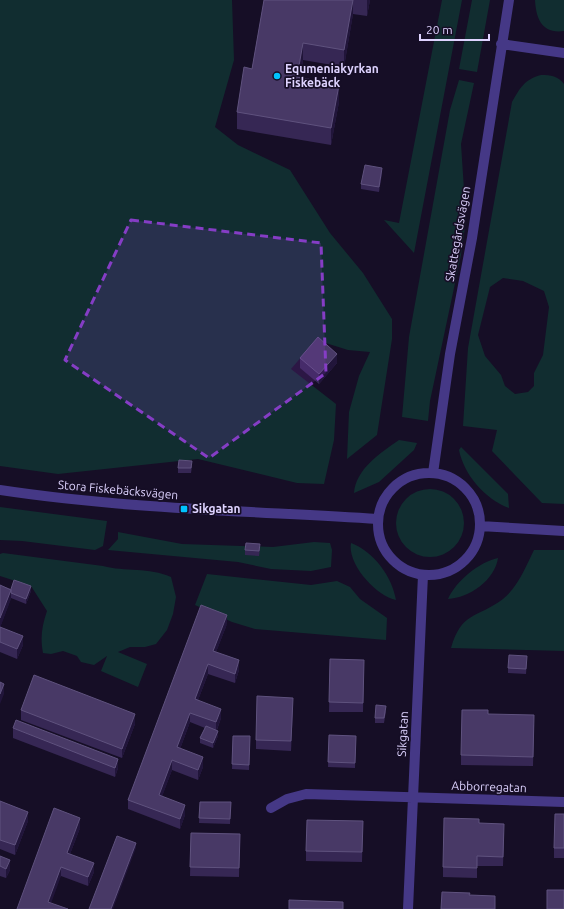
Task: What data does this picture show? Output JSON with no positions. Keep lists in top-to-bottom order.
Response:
{
  "streets": {
    "street": [
      "Skattegårdsvägen",
      "Stora Fiskebäcksvägen",
      "Sikgatan",
      "Abborregatan"
    ]
  },
  "crossings": [
    ["Skattegårdsvägen", "Stora Fiskebäcksvägen"],
    ["Skattegårdsvägen", "Sikgatan"],
    ["Stora Fiskebäcksvägen", "Sikgatan"],
    ["Sikgatan", "Abborregatan"]
  ],
  "places": {
    "other": ["Equmeniakyrkan Fiskebäck"],
    "transit": ["Sikgatan"]
  },
  "scale_bar": "20 m"
}
